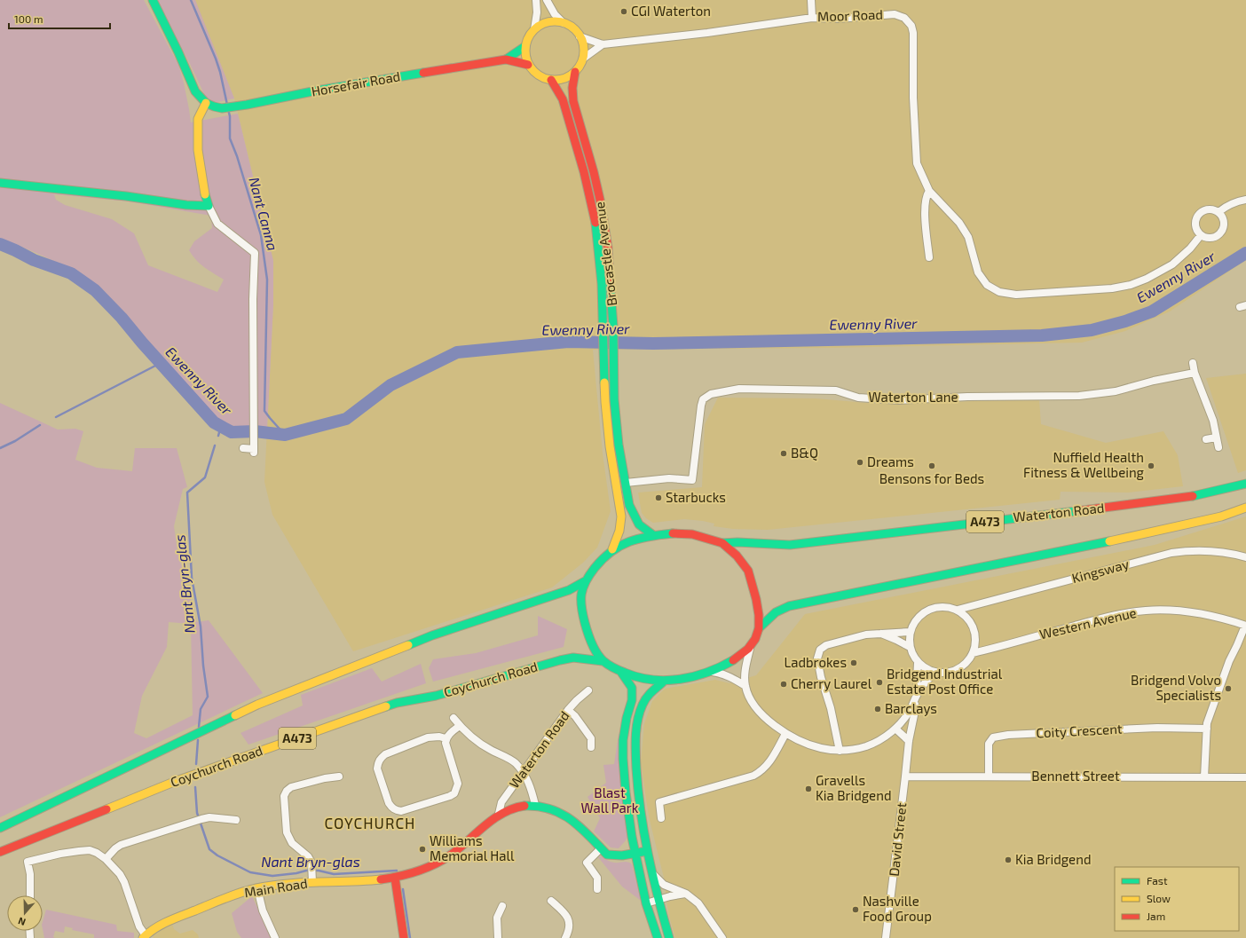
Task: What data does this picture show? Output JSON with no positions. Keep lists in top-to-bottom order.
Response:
{
  "streets": {
    "main road": [
      "Horsefair Road",
      "Brocastle Avenue",
      "Waterton Road",
      "A473",
      "Coychurch Road",
      "Main Road"
    ],
    "street": [
      "Moor Road",
      "Waterton Lane",
      "Kingsway",
      "Western Avenue",
      "Coity Crescent",
      "Bennett Street",
      "David Street"
    ]
  },
  "crossings": [
    ["Moor Road", "Horsefair Road"],
    ["Moor Road", "Brocastle Avenue"],
    ["Horsefair Road", "Brocastle Avenue"],
    ["Brocastle Avenue", "Waterton Lane"],
    ["Waterton Road", "Main Road"],
    ["Kingsway", "Western Avenue"],
    ["Coity Crescent", "Bennett Street"],
    ["Bennett Street", "David Street"]
  ],
  "districts": ["COYCHURCH"],
  "water": ["Nant Canna", "Ewenny River", "Nant Bryn-glas"],
  "parks": ["Blast Wall Park"],
  "places": [
    "CGI Waterton",
    "B&Q",
    "Dreams",
    "Bensons for Beds",
    "Nuffield Health Fitness & Wellbeing",
    "Starbucks",
    "Ladbrokes",
    "Bridgend Industrial Estate Post Office",
    "Cherry Laurel",
    "Bridgend Volvo Specialists",
    "Barclays",
    "Gravells Kia Bridgend",
    "Williams Memorial Hall",
    "Kia Bridgend",
    "Nashville Food Group"
  ],
  "legend": ["Fast", "Slow", "Jam"],
  "scale_bar": "100 m",
  "north": "bottom"
}
